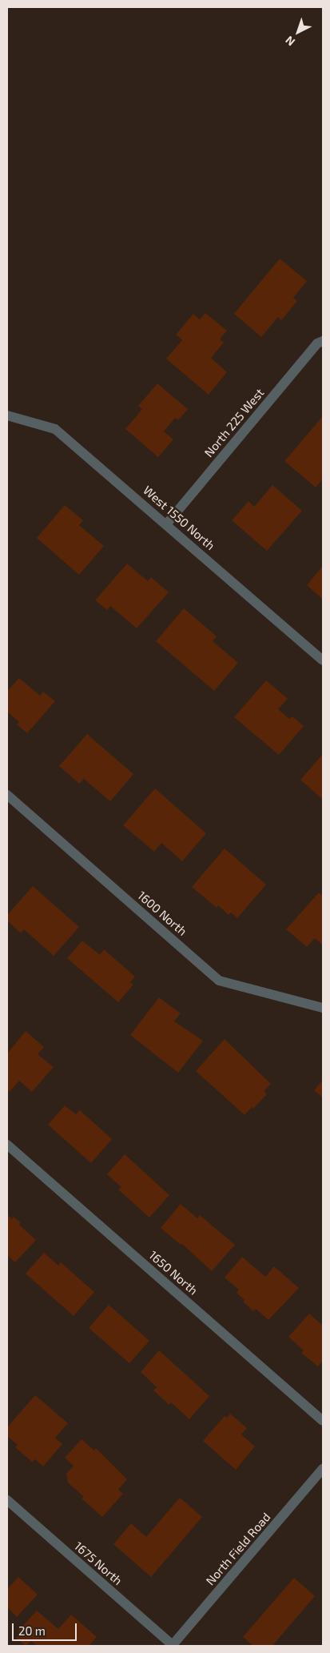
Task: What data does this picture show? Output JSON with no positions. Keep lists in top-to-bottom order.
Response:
{
  "streets": {
    "street": [
      "North 225 West",
      "West 1550 North",
      "1600 North",
      "1650 North",
      "North Field Road",
      "1675 North"
    ]
  },
  "crossings": [
    ["North 225 West", "West 1550 North"],
    ["North Field Road", "1675 North"]
  ],
  "scale_bar": "20 m",
  "north": "bottom left"
}
